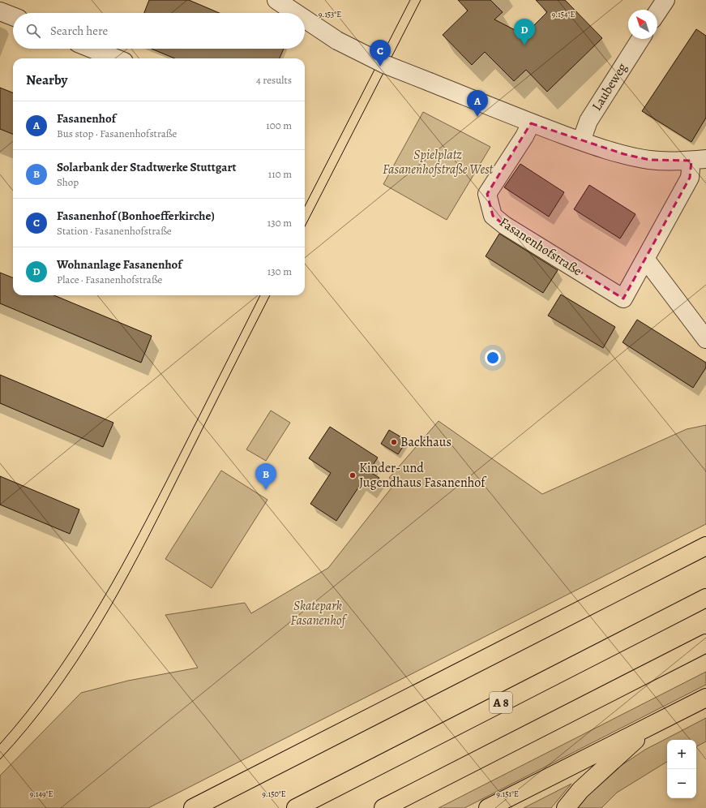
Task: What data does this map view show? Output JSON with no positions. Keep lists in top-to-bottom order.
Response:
{
  "streets": {
    "highway": ["A 8"],
    "street": ["Laubeweg", "Fasanenhofstraße"]
  },
  "crossings": [
    ["Laubeweg", "Fasanenhofstraße"]
  ],
  "parks": ["Spielplatz Fasanenhofstraße West", "Skatepark Fasanenhof"],
  "places": ["Backhaus", "Kinder- und Jugendhaus Fasanenhof"],
  "north": "top left",
  "page": {
    "search": "Search here",
    "pins": [
      "D",
      "C",
      "A",
      "B"
    ],
    "heading": ["Nearby", "4 results"],
    "list": [
      {
        "mark": "A",
        "name": "Fasanenhof",
        "note": "Bus stop · Fasanenhofstraße",
        "value": "100 m"
      },
      {
        "mark": "B",
        "name": "Solarbank der Stadtwerke Stuttgart",
        "note": "Shop",
        "value": "110 m"
      },
      {
        "mark": "C",
        "name": "Fasanenhof (Bonhoefferkirche)",
        "note": "Station · Fasanenhofstraße",
        "value": "130 m"
      },
      {
        "mark": "D",
        "name": "Wohnanlage Fasanenhof",
        "note": "Place · Fasanenhofstraße",
        "value": "130 m"
      }
    ],
    "map_buttons": ["+", "−"]
  },
  "coordinates": [
    "9.153°E",
    "9.154°E",
    "9.149°E",
    "9.150°E",
    "9.151°E"
  ]
}
